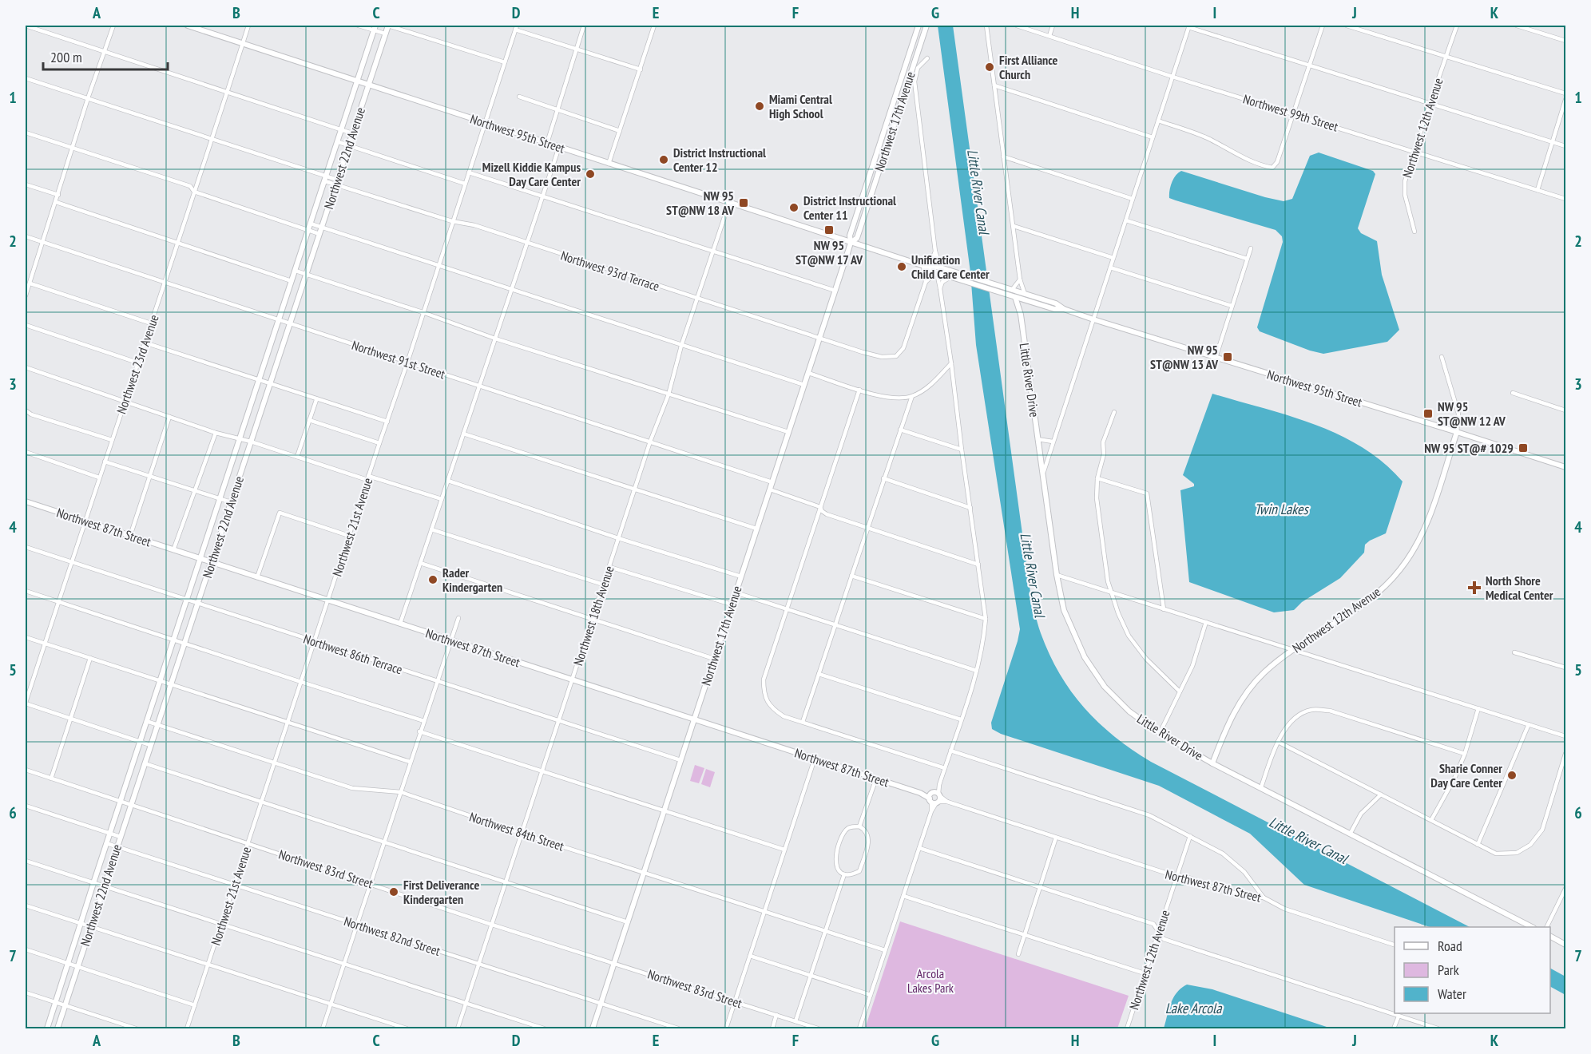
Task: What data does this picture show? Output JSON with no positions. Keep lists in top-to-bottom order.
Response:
{
  "streets": {
    "main road": [
      "Northwest 17th Avenue",
      "Northwest 12th Avenue",
      "Northwest 95th Street",
      "Northwest 22nd Avenue",
      "Little River Drive",
      "Northwest 87th Street"
    ],
    "street": [
      "Northwest 99th Street",
      "Northwest 93rd Terrace",
      "Northwest 91st Street",
      "Northwest 23rd Avenue",
      "Northwest 21st Avenue",
      "Northwest 18th Avenue",
      "Northwest 86th Terrace",
      "Northwest 84th Street",
      "Northwest 83rd Street",
      "Northwest 82nd Street"
    ]
  },
  "crossings": [
    ["Northwest 99th Street", "Northwest 12th Avenue"],
    ["Northwest 17th Avenue", "Northwest 95th Street"],
    ["Northwest 17th Avenue", "Northwest 93rd Terrace"],
    ["Northwest 17th Avenue", "Northwest 91st Street"],
    ["Northwest 17th Avenue", "Northwest 87th Street"],
    ["Northwest 17th Avenue", "Northwest 86th Terrace"],
    ["Northwest 17th Avenue", "Northwest 84th Street"],
    ["Northwest 17th Avenue", "Northwest 83rd Street"],
    ["Northwest 17th Avenue", "Northwest 82nd Street"],
    ["Northwest 12th Avenue", "Northwest 95th Street"],
    ["Northwest 12th Avenue", "Little River Drive"],
    ["Northwest 12th Avenue", "Northwest 87th Street"],
    ["Northwest 95th Street", "Northwest 22nd Avenue"],
    ["Northwest 95th Street", "Northwest 23rd Avenue"],
    ["Northwest 95th Street", "Little River Drive"],
    ["Northwest 95th Street", "Northwest 21st Avenue"],
    ["Northwest 95th Street", "Northwest 18th Avenue"],
    ["Northwest 22nd Avenue", "Northwest 93rd Terrace"],
    ["Northwest 22nd Avenue", "Northwest 91st Street"],
    ["Northwest 22nd Avenue", "Northwest 87th Street"],
    ["Northwest 22nd Avenue", "Northwest 86th Terrace"],
    ["Northwest 22nd Avenue", "Northwest 84th Street"],
    ["Northwest 22nd Avenue", "Northwest 83rd Street"],
    ["Northwest 22nd Avenue", "Northwest 82nd Street"],
    ["Northwest 93rd Terrace", "Northwest 23rd Avenue"],
    ["Northwest 93rd Terrace", "Northwest 21st Avenue"],
    ["Northwest 93rd Terrace", "Northwest 18th Avenue"],
    ["Northwest 91st Street", "Northwest 23rd Avenue"],
    ["Northwest 91st Street", "Northwest 21st Avenue"],
    ["Northwest 91st Street", "Northwest 18th Avenue"],
    ["Northwest 23rd Avenue", "Northwest 87th Street"],
    ["Northwest 23rd Avenue", "Northwest 86th Terrace"],
    ["Northwest 87th Street", "Northwest 21st Avenue"],
    ["Northwest 87th Street", "Northwest 18th Avenue"],
    ["Northwest 21st Avenue", "Northwest 86th Terrace"],
    ["Northwest 21st Avenue", "Northwest 84th Street"],
    ["Northwest 21st Avenue", "Northwest 83rd Street"],
    ["Northwest 21st Avenue", "Northwest 82nd Street"],
    ["Northwest 18th Avenue", "Northwest 86th Terrace"],
    ["Northwest 18th Avenue", "Northwest 84th Street"],
    ["Northwest 18th Avenue", "Northwest 83rd Street"],
    ["Northwest 18th Avenue", "Northwest 82nd Street"]
  ],
  "water": ["Little River Canal", "Twin Lakes", "Lake Arcola"],
  "parks": ["Arcola Lakes Park"],
  "places": {
    "other": [
      "First Alliance Church",
      "Miami Central High School",
      "District Instructional Center 12",
      "Mizell Kiddie Kampus Day Care Center",
      "District Instructional Center 11",
      "Unification Child Care Center",
      "Rader Kindergarten",
      "Sharie Conner Day Care Center",
      "First Deliverance Kindergarten"
    ],
    "transit": [
      "NW 95 ST@NW 18 AV",
      "NW 95 ST@NW 17 AV",
      "NW 95 ST@NW 13 AV",
      "NW 95 ST@NW 12 AV",
      "NW 95 ST@# 1029"
    ],
    "health": ["North Shore Medical Center"]
  },
  "legend": ["Road", "Park", "Water"],
  "scale_bar": "200 m",
  "grid": {
    "columns": [
      "A",
      "B",
      "C",
      "D",
      "E",
      "F",
      "G",
      "H",
      "I",
      "J",
      "K"
    ],
    "rows": [
      "1",
      "2",
      "3",
      "4",
      "5",
      "6",
      "7"
    ]
  }
}
